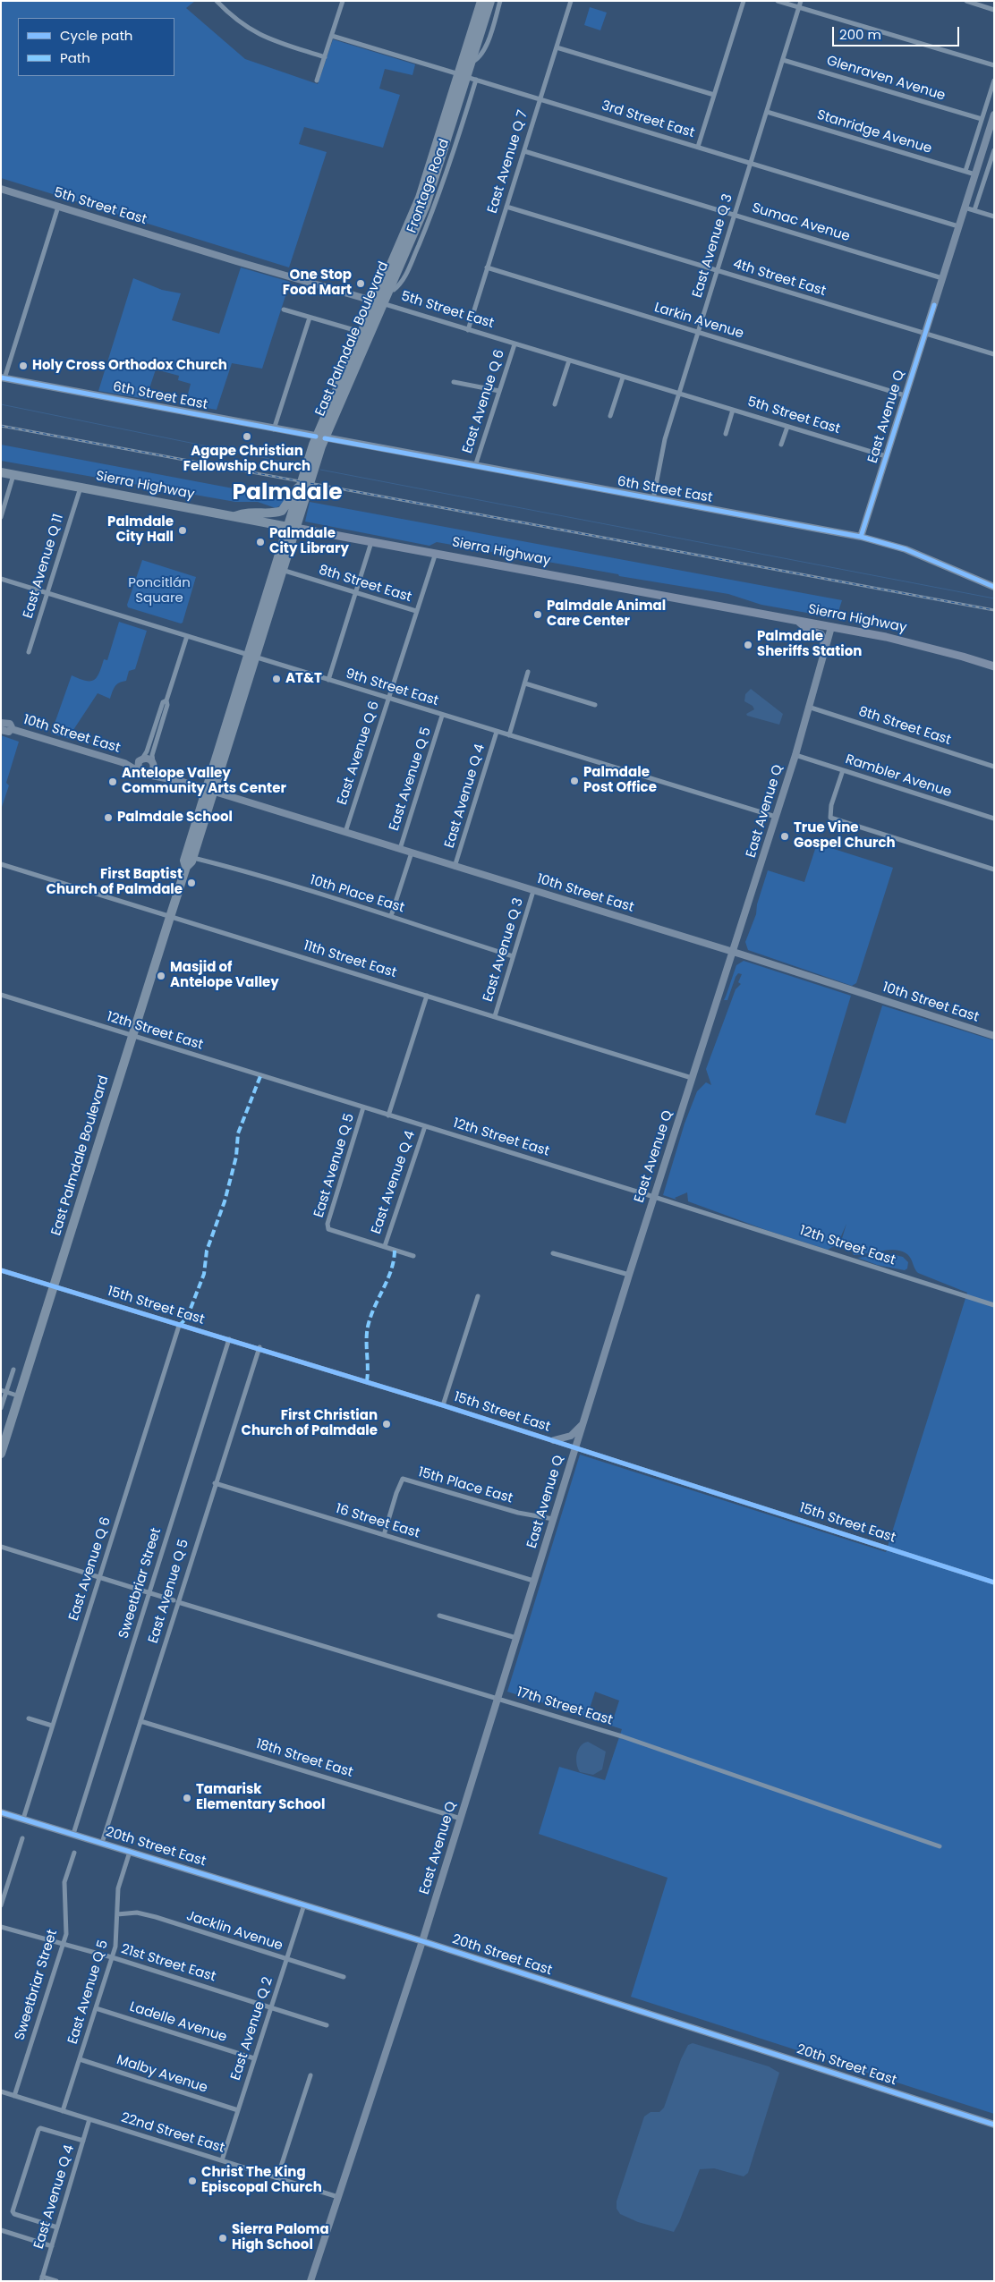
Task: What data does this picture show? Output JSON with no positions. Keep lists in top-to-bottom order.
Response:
{
  "streets": {
    "highway": ["East Palmdale Boulevard", "Sierra Highway"],
    "main road": [
      "5th Street East",
      "6th Street East",
      "East Avenue Q",
      "10th Street East",
      "20th Street East"
    ],
    "street": [
      "Glenraven Avenue",
      "3rd Street East",
      "Stanridge Avenue",
      "East Avenue Q 7",
      "Frontage Road",
      "Sumac Avenue",
      "East Avenue Q 3",
      "4th Street East",
      "Larkin Avenue",
      "East Avenue Q 6",
      "East Avenue Q 11",
      "8th Street East",
      "9th Street East",
      "Rambler Avenue",
      "East Avenue Q 5",
      "East Avenue Q 4",
      "10th Place East",
      "11th Street East",
      "12th Street East",
      "15th Street East",
      "15th Place East",
      "16 Street East",
      "Sweetbriar Street",
      "17th Street East",
      "18th Street East",
      "Jacklin Avenue",
      "21st Street East",
      "Ladelle Avenue",
      "East Avenue Q 2",
      "Malby Avenue",
      "22nd Street East"
    ]
  },
  "crossings": [
    ["Glenraven Avenue", "East Avenue Q 3"],
    ["3rd Street East", "East Avenue Q 7"],
    ["3rd Street East", "Frontage Road"],
    ["3rd Street East", "East Avenue Q 3"],
    ["3rd Street East", "East Palmdale Boulevard"],
    ["3rd Street East", "East Avenue Q"],
    ["Stanridge Avenue", "East Avenue Q 3"],
    ["Stanridge Avenue", "East Avenue Q"],
    ["East Avenue Q 7", "5th Street East"],
    ["East Avenue Q 7", "Sumac Avenue"],
    ["East Avenue Q 7", "4th Street East"],
    ["East Avenue Q 7", "Larkin Avenue"],
    ["Frontage Road", "East Palmdale Boulevard"],
    ["5th Street East", "East Avenue Q 3"],
    ["5th Street East", "East Palmdale Boulevard"],
    ["5th Street East", "East Avenue Q 6"],
    ["5th Street East", "East Avenue Q"],
    ["Sumac Avenue", "East Avenue Q 3"],
    ["Sumac Avenue", "East Avenue Q"],
    ["East Avenue Q 3", "4th Street East"],
    ["East Avenue Q 3", "Larkin Avenue"],
    ["East Avenue Q 3", "6th Street East"],
    ["East Avenue Q 3", "10th Street East"],
    ["East Avenue Q 3", "10th Place East"],
    ["East Avenue Q 3", "11th Street East"],
    ["4th Street East", "East Avenue Q"],
    ["Larkin Avenue", "East Avenue Q"],
    ["East Palmdale Boulevard", "6th Street East"],
    ["East Palmdale Boulevard", "Sierra Highway"],
    ["East Palmdale Boulevard", "8th Street East"],
    ["East Palmdale Boulevard", "9th Street East"],
    ["East Palmdale Boulevard", "10th Street East"],
    ["East Palmdale Boulevard", "10th Place East"],
    ["East Palmdale Boulevard", "11th Street East"],
    ["East Palmdale Boulevard", "12th Street East"],
    ["East Palmdale Boulevard", "15th Street East"],
    ["6th Street East", "East Avenue Q 6"],
    ["6th Street East", "East Avenue Q"],
    ["East Avenue Q 6", "Sierra Highway"],
    ["East Avenue Q 6", "8th Street East"],
    ["East Avenue Q 6", "9th Street East"],
    ["East Avenue Q 6", "10th Street East"],
    ["East Avenue Q 6", "15th Street East"],
    ["East Avenue Q 6", "17th Street East"],
    ["East Avenue Q 6", "20th Street East"],
    ["East Avenue Q", "Sierra Highway"],
    ["East Avenue Q", "8th Street East"],
    ["East Avenue Q", "9th Street East"],
    ["East Avenue Q", "10th Street East"],
    ["East Avenue Q", "Rambler Avenue"],
    ["East Avenue Q", "11th Street East"],
    ["East Avenue Q", "12th Street East"],
    ["East Avenue Q", "15th Street East"],
    ["East Avenue Q", "15th Place East"],
    ["East Avenue Q", "16 Street East"],
    ["East Avenue Q", "17th Street East"],
    ["East Avenue Q", "18th Street East"],
    ["East Avenue Q", "20th Street East"],
    ["East Avenue Q", "22nd Street East"],
    ["Sierra Highway", "East Avenue Q 11"],
    ["East Avenue Q 11", "9th Street East"],
    ["9th Street East", "East Avenue Q 5"],
    ["9th Street East", "East Avenue Q 4"],
    ["10th Street East", "East Avenue Q 5"],
    ["10th Street East", "East Avenue Q 4"],
    ["East Avenue Q 5", "East Avenue Q 4"],
    ["East Avenue Q 5", "12th Street East"],
    ["East Avenue Q 5", "15th Street East"],
    ["East Avenue Q 5", "16 Street East"],
    ["East Avenue Q 5", "17th Street East"],
    ["East Avenue Q 5", "18th Street East"],
    ["East Avenue Q 5", "20th Street East"],
    ["East Avenue Q 5", "Jacklin Avenue"],
    ["East Avenue Q 5", "21st Street East"],
    ["East Avenue Q 5", "Ladelle Avenue"],
    ["East Avenue Q 5", "Malby Avenue"],
    ["East Avenue Q 5", "22nd Street East"],
    ["East Avenue Q 4", "12th Street East"],
    ["East Avenue Q 4", "22nd Street East"],
    ["15th Street East", "Sweetbriar Street"],
    ["15th Place East", "16 Street East"],
    ["Sweetbriar Street", "17th Street East"],
    ["Sweetbriar Street", "20th Street East"],
    ["Sweetbriar Street", "21st Street East"],
    ["Sweetbriar Street", "22nd Street East"],
    ["20th Street East", "East Avenue Q 2"],
    ["Jacklin Avenue", "East Avenue Q 2"],
    ["21st Street East", "East Avenue Q 2"],
    ["Ladelle Avenue", "East Avenue Q 2"],
    ["East Avenue Q 2", "Malby Avenue"],
    ["East Avenue Q 2", "22nd Street East"]
  ],
  "districts": ["Palmdale"],
  "parks": ["Poncitlán Square"],
  "places": [
    "One Stop Food Mart",
    "Holy Cross Orthodox Church",
    "Agape Christian Fellowship Church",
    "Palmdale City Hall",
    "Palmdale City Library",
    "Palmdale Animal Care Center",
    "Palmdale Sheriffs Station",
    "AT&T",
    "Palmdale Post Office",
    "Antelope Valley Community Arts Center",
    "Palmdale School",
    "True Vine Gospel Church",
    "First Baptist Church of Palmdale",
    "Masjid of Antelope Valley",
    "First Christian Church of Palmdale",
    "Tamarisk Elementary School",
    "Christ The King Episcopal Church",
    "Sierra Paloma High School"
  ],
  "legend": ["Cycle path", "Path"],
  "scale_bar": "200 m"
}
